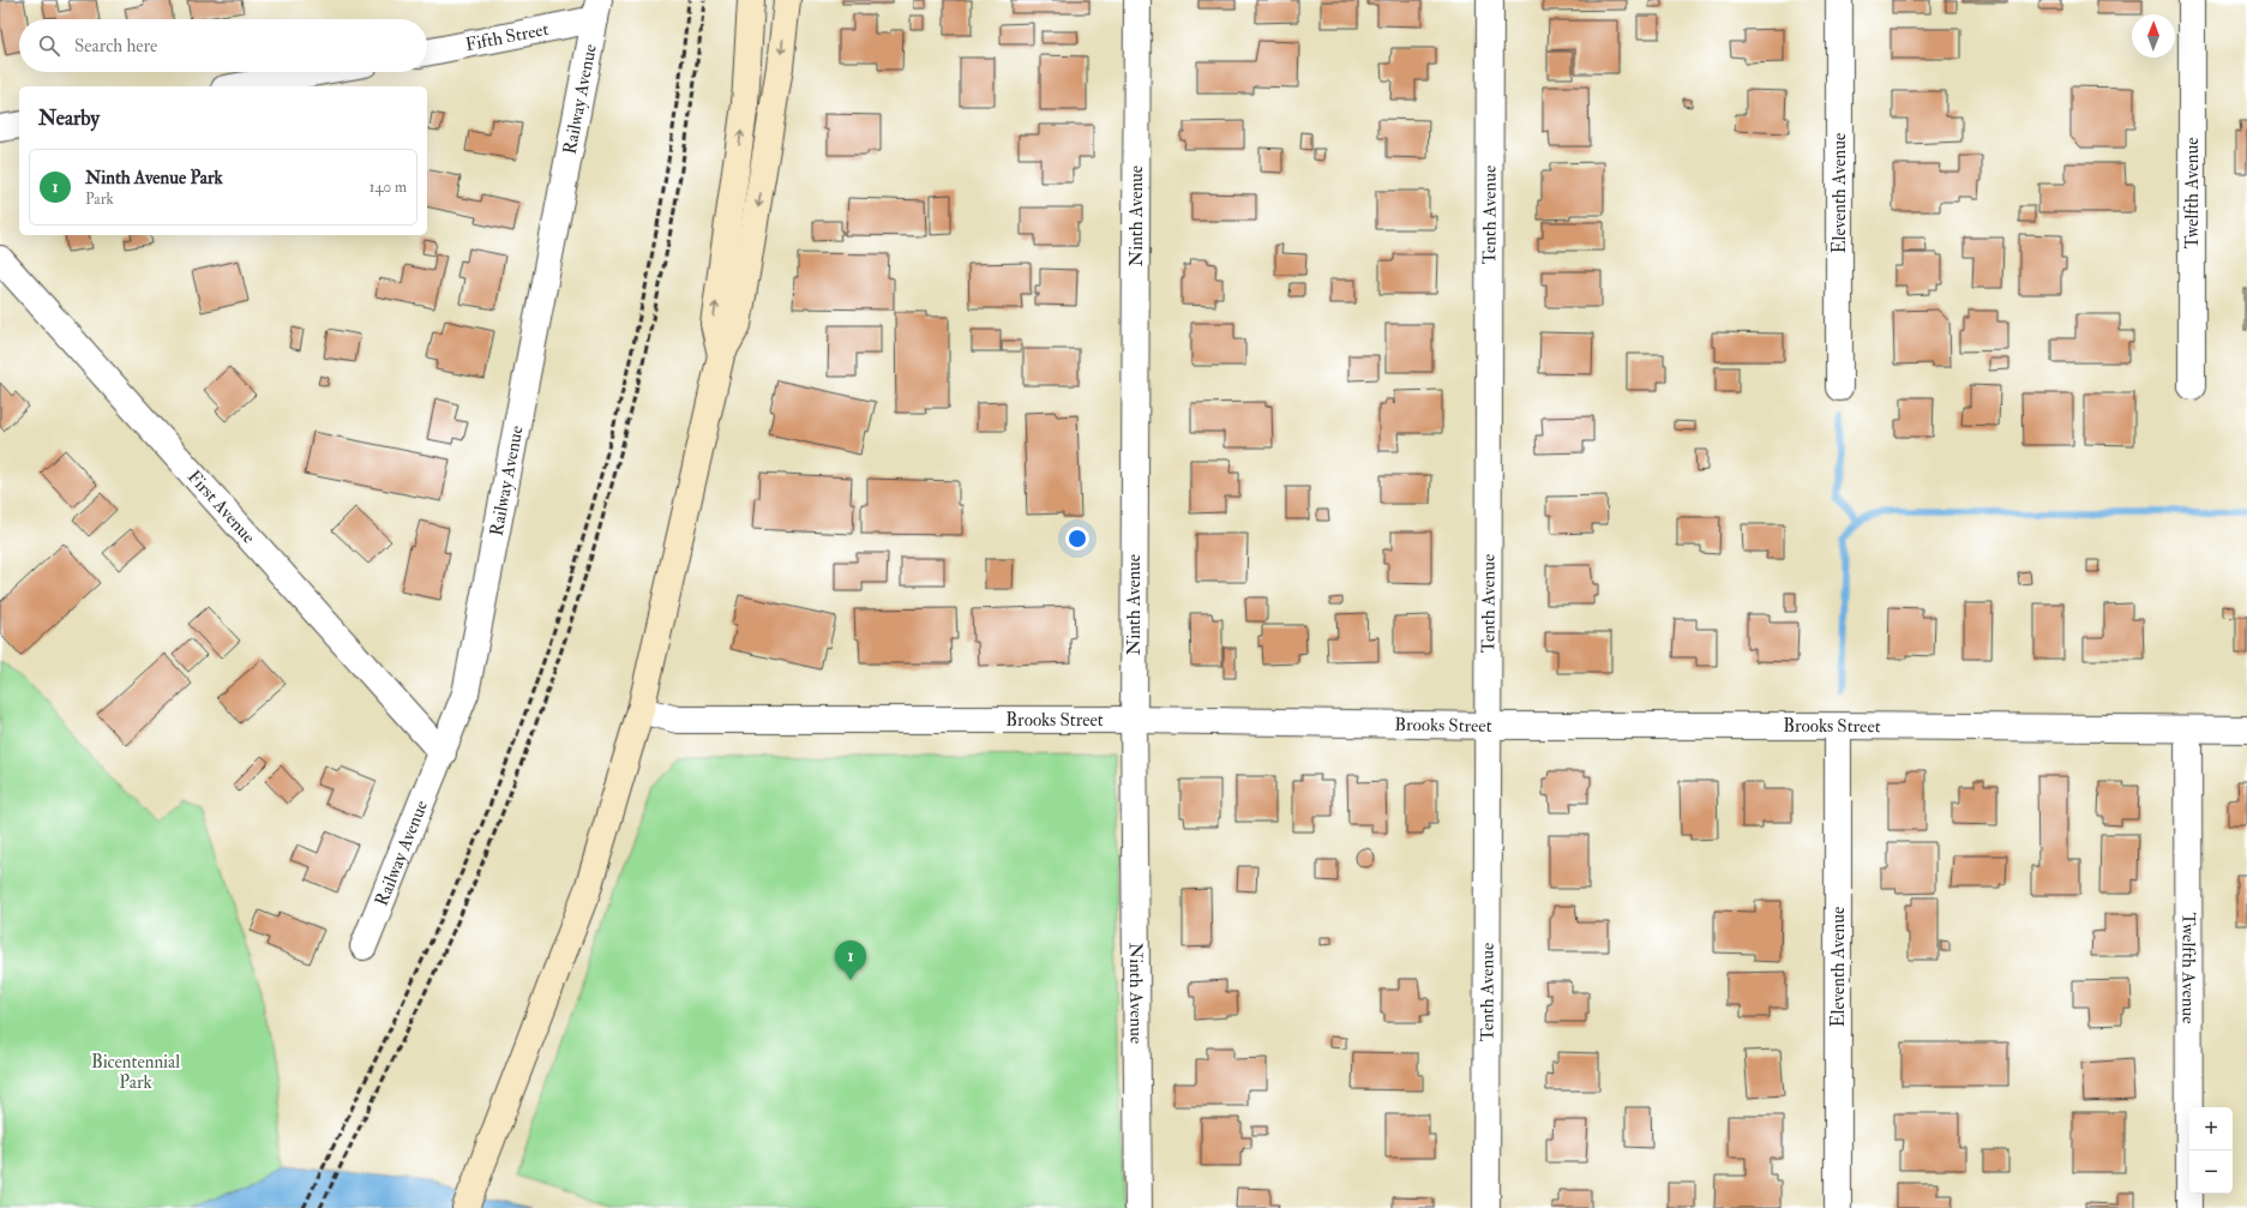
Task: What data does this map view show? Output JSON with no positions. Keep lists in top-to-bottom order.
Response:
{
  "streets": {
    "street": [
      "Fifth Street",
      "Railway Avenue",
      "Eleventh Avenue",
      "Twelfth Avenue",
      "Ninth Avenue",
      "Tenth Avenue",
      "First Avenue",
      "Brooks Street"
    ]
  },
  "crossings": [
    ["Fifth Street", "Railway Avenue"],
    ["Railway Avenue", "First Avenue"],
    ["Eleventh Avenue", "Brooks Street"],
    ["Twelfth Avenue", "Brooks Street"],
    ["Ninth Avenue", "Brooks Street"],
    ["Tenth Avenue", "Brooks Street"]
  ],
  "parks": ["Bicentennial Park"],
  "north": "top",
  "page": {
    "search": "Search here",
    "heading": "Nearby",
    "list": [
      {
        "mark": "1",
        "name": "Ninth Avenue Park",
        "note": "Park",
        "value": "140 m"
      }
    ],
    "pins": "1",
    "map_buttons": ["+", "−"]
  }
}
